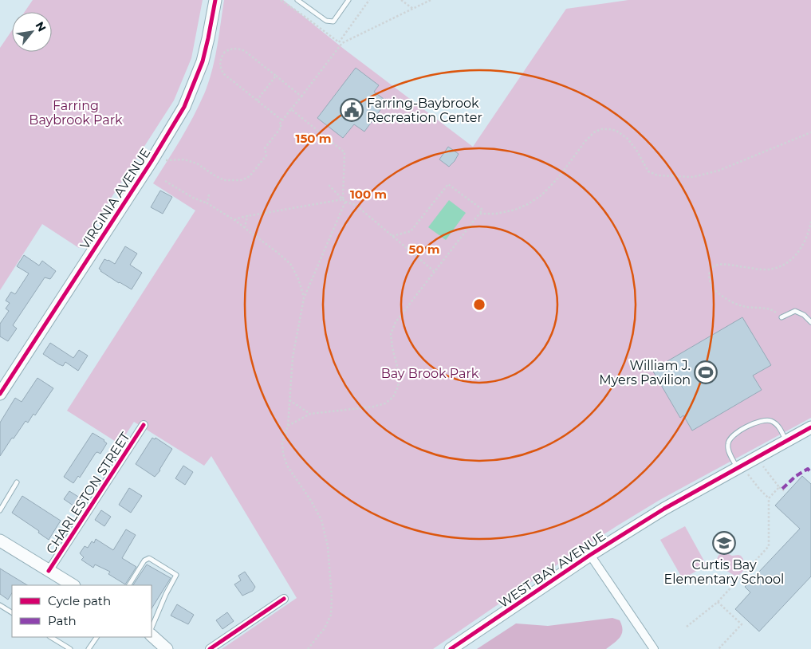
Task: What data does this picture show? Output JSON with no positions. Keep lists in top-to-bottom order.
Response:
{
  "streets": {
    "street": ["VIRGINIA AVENUE", "CHARLESTON STREET", "WEST BAY AVENUE"]
  },
  "parks": ["Farring Baybrook Park", "Bay Brook Park"],
  "places": {
    "public building": ["Farring-Baybrook Recreation Center"],
    "sports": ["William J. Myers Pavilion"],
    "school or university": ["Curtis Bay Elementary School"]
  },
  "legend": ["Cycle path", "Path"],
  "north": "top right",
  "rings": ["150 m", "100 m", "50 m"]
}
